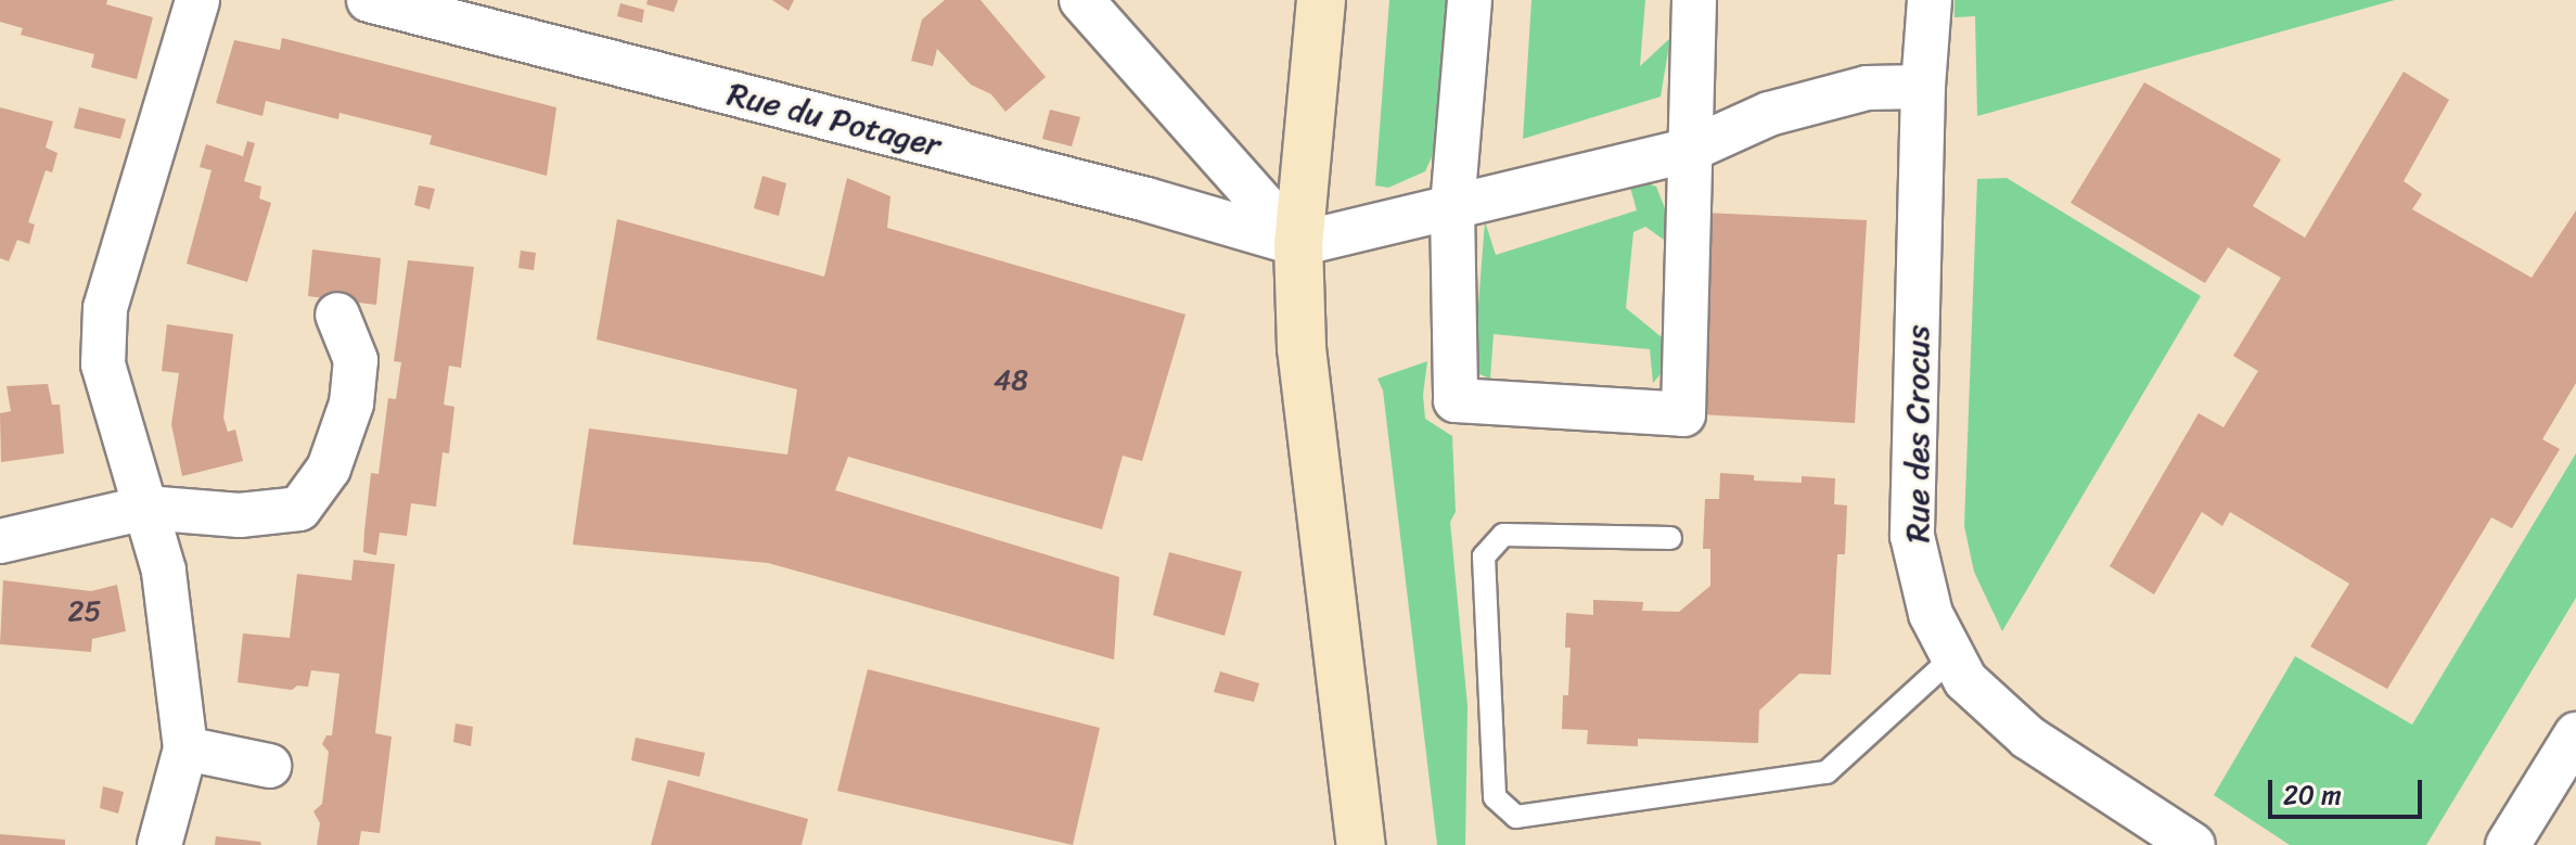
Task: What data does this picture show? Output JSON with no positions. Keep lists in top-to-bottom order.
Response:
{
  "streets": {
    "street": ["Rue du Potager", "Rue des Crocus"]
  },
  "house_numbers": ["48", "25"],
  "scale_bar": "20 m"
}
